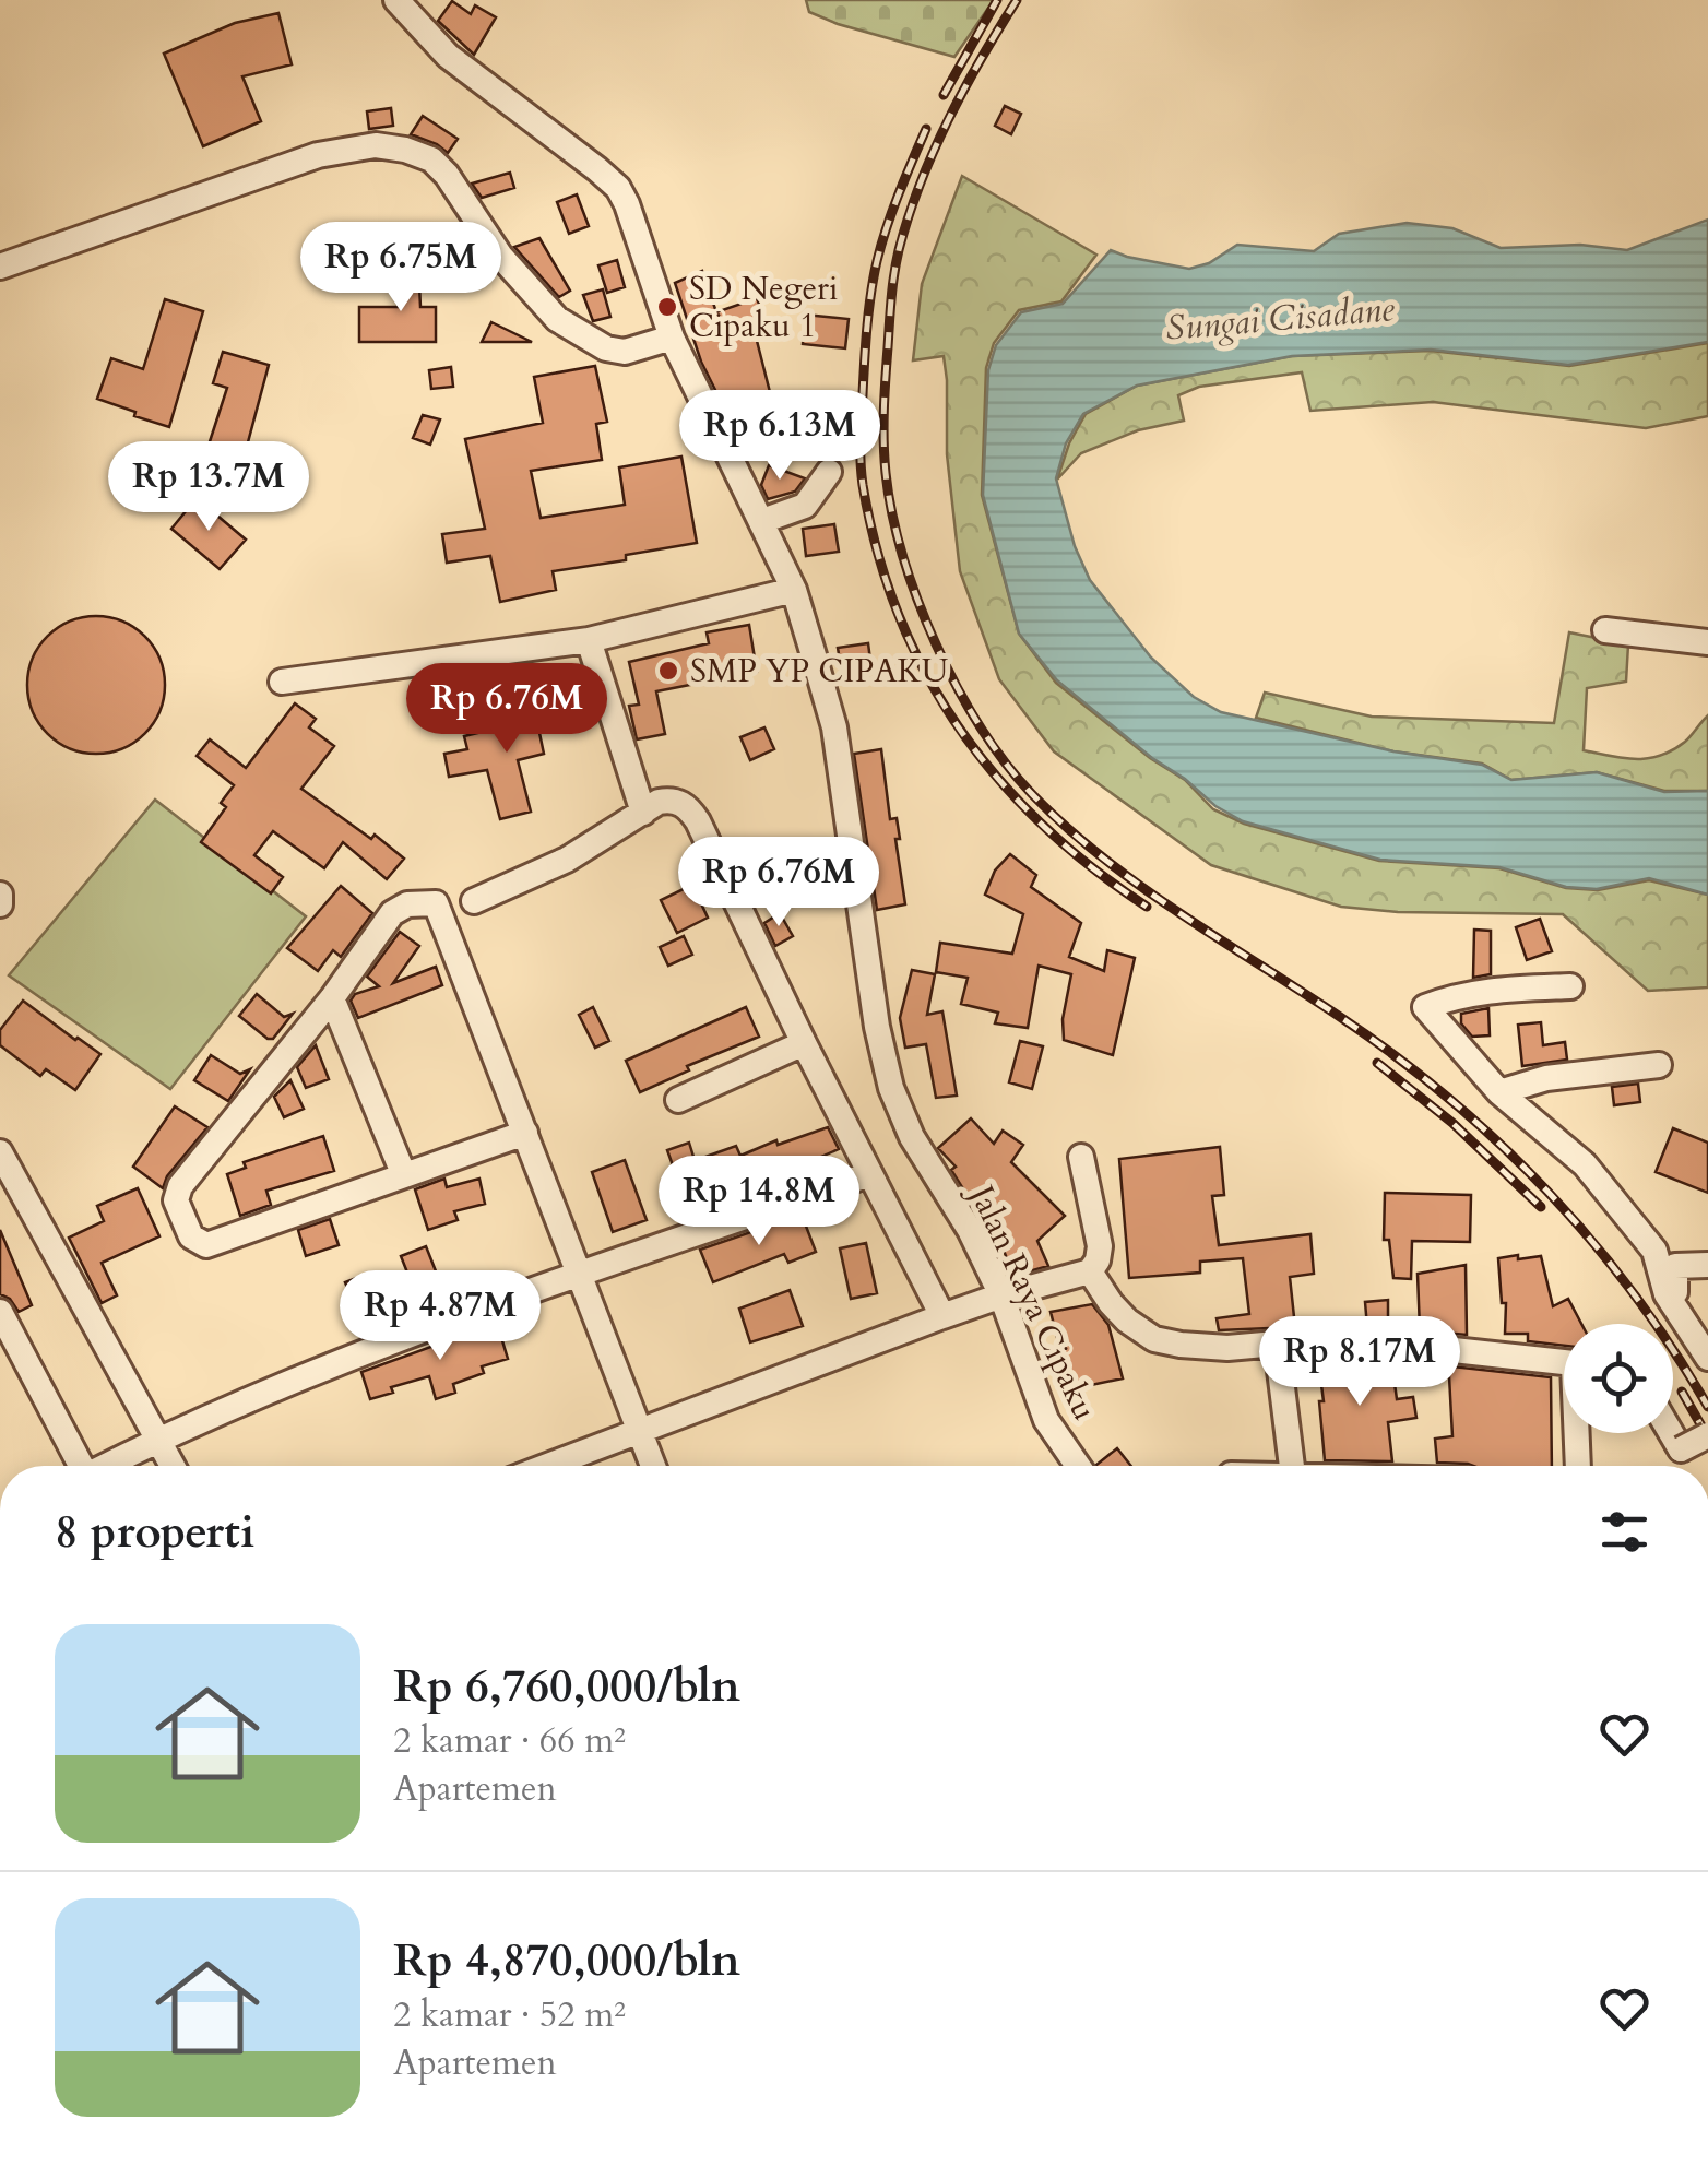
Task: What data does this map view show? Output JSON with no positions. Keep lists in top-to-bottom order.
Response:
{
  "streets": {
    "street": ["Jalan Raya Cipaku"]
  },
  "water": ["Sungai Cisadane"],
  "places": ["SD Negeri Cipaku 1", "SMP YP CIPAKU"],
  "page": {
    "price": [
      "Rp 6.75M",
      "Rp 6.13M",
      "Rp 13.7M",
      "Rp 6.76M",
      "Rp 6.76M",
      "Rp 14.8M",
      "Rp 4.87M",
      "Rp 8.17M"
    ],
    "heading": "8 properti",
    "list": [
      {
        "name": "Rp 6,760,000/bln",
        "note": "2 kamar · 66 m² · Apartemen"
      },
      {
        "name": "Rp 4,870,000/bln",
        "note": "2 kamar · 52 m² · Apartemen"
      }
    ]
  }
}
